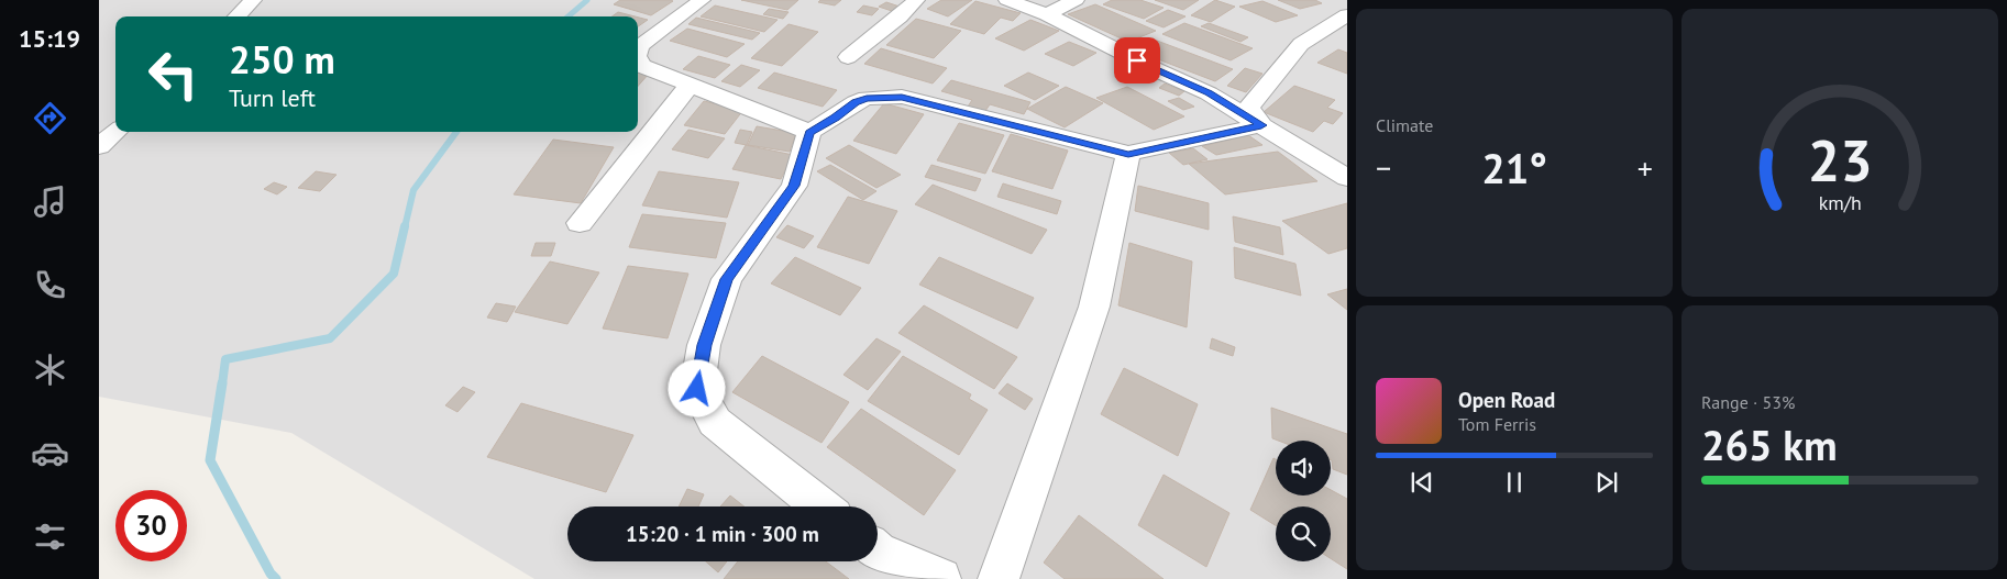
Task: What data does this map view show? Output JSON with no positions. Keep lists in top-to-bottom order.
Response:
{
  "page": {
    "tabs": "15:19",
    "tile": [
      "Climate",
      ["Range · 53%", "265 km"]
    ],
    "turn": ["250 m", "Turn left"],
    "heat": ["−", "21°", "+"],
    "song": ["Open Road", "Tom Ferris"],
    "limit": "30",
    "trip": "15:20 · 1 min · 300 m",
    "gauge": ["23", "km/h"]
  }
}
